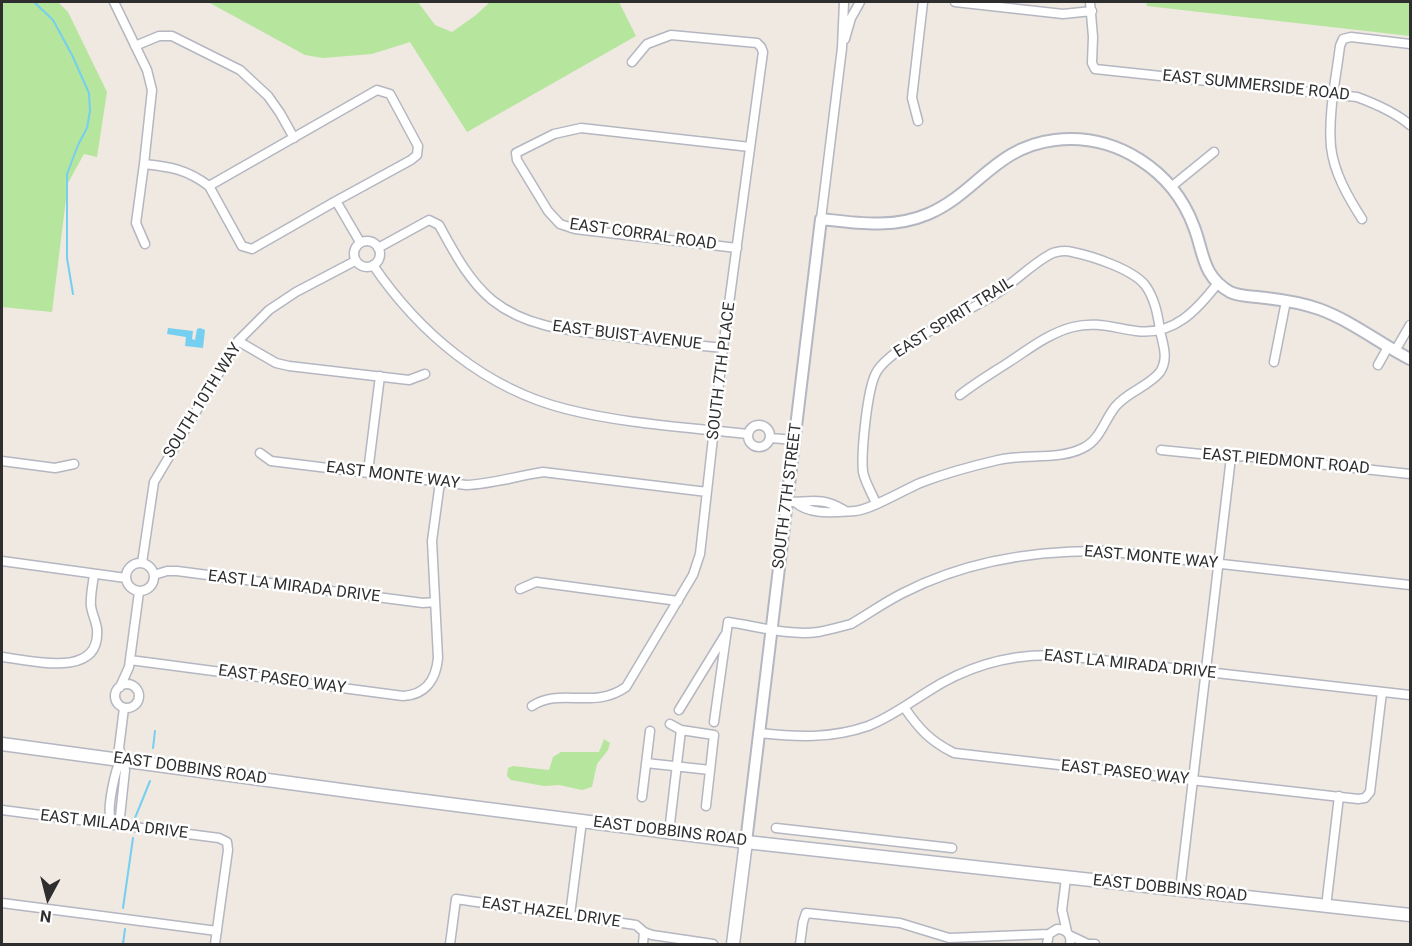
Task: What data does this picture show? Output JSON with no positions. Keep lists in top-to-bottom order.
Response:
{
  "streets": {
    "main road": ["SOUTH 7TH STREET", "EAST DOBBINS ROAD"],
    "street": [
      "EAST SUMMERSIDE ROAD",
      "EAST CORRAL ROAD",
      "EAST SPIRIT TRAIL",
      "EAST BUIST AVENUE",
      "SOUTH 7TH PLACE",
      "SOUTH 10TH WAY",
      "EAST PIEDMONT ROAD",
      "EAST MONTE WAY",
      "EAST LA MIRADA DRIVE",
      "EAST PASEO WAY",
      "EAST MILADA DRIVE",
      "EAST HAZEL DRIVE"
    ]
  },
  "crossings": [
    ["EAST CORRAL ROAD", "SOUTH 7TH PLACE"],
    ["EAST BUIST AVENUE", "SOUTH 7TH PLACE"],
    ["EAST BUIST AVENUE", "SOUTH 10TH WAY"],
    ["SOUTH 7TH PLACE", "EAST MONTE WAY"],
    ["SOUTH 10TH WAY", "EAST LA MIRADA DRIVE"],
    ["EAST MONTE WAY", "SOUTH 7TH STREET"],
    ["SOUTH 7TH STREET", "EAST LA MIRADA DRIVE"],
    ["SOUTH 7TH STREET", "EAST DOBBINS ROAD"],
    ["EAST LA MIRADA DRIVE", "EAST PASEO WAY"]
  ],
  "north": "bottom"
}
